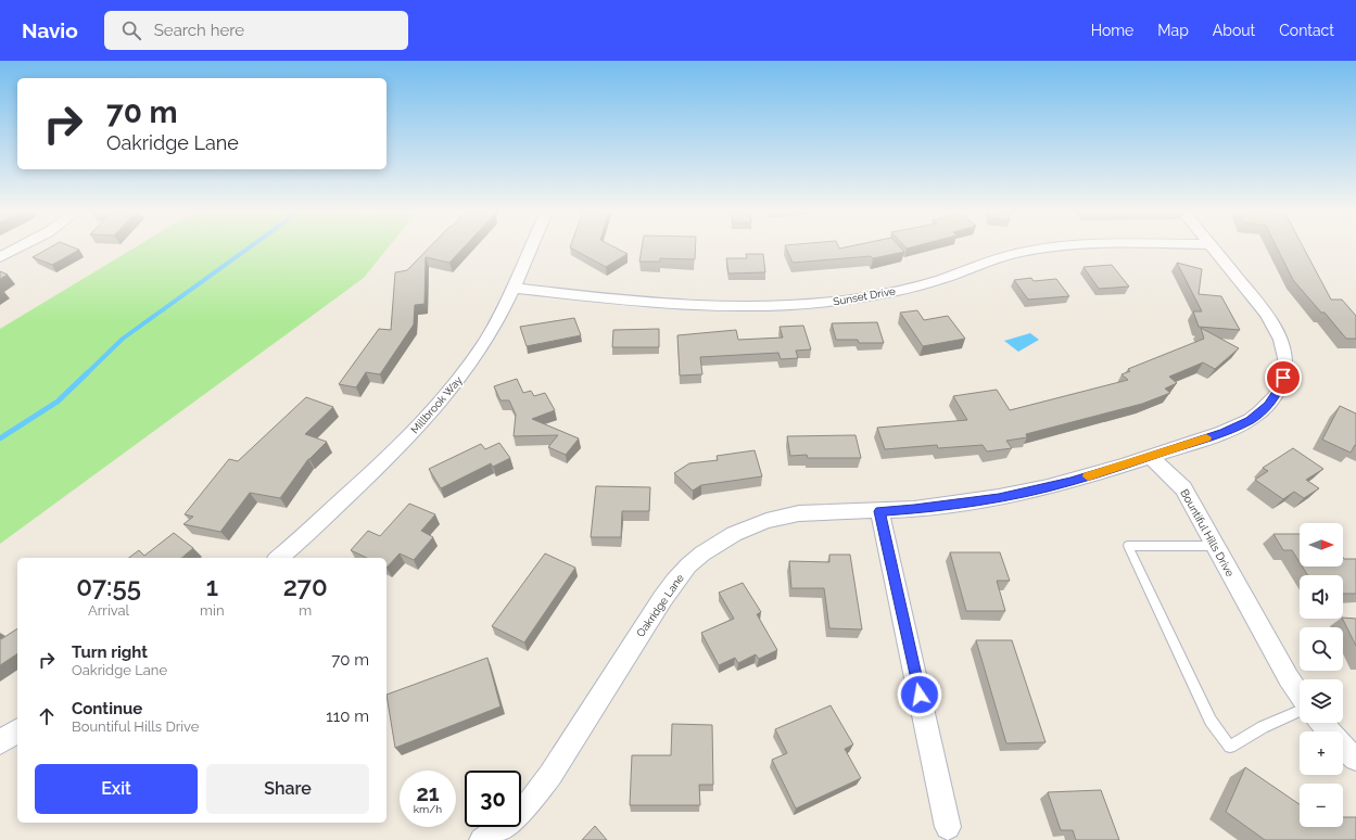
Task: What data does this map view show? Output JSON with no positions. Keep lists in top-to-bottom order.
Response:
{
  "streets": {
    "street": [
      "Sunset Drive",
      "Millbrook Way",
      "Bountiful Hills Drive",
      "Oakridge Lane"
    ]
  },
  "crossings": [
    ["Sunset Drive", "Millbrook Way"],
    ["Bountiful Hills Drive", "Oakridge Lane"]
  ],
  "north": "right",
  "page": {
    "header": "Navio",
    "search": "Search here",
    "nav": [
      "Home",
      "Map",
      "About",
      "Contact"
    ],
    "turn": ["70 m", "Oakridge Lane"],
    "map_buttons": ["+", "−"],
    "eta": [
      "07:55",
      "Arrival",
      "1",
      "min",
      "270",
      "m"
    ],
    "list": [
      {
        "name": "Turn right",
        "note": "Oakridge Lane",
        "value": "70 m"
      },
      {
        "name": "Continue",
        "note": "Bountiful Hills Drive",
        "value": "110 m"
      }
    ],
    "buttons": ["Exit", "Share"],
    "speed": "21 km/h",
    "limit": "30"
  }
}
